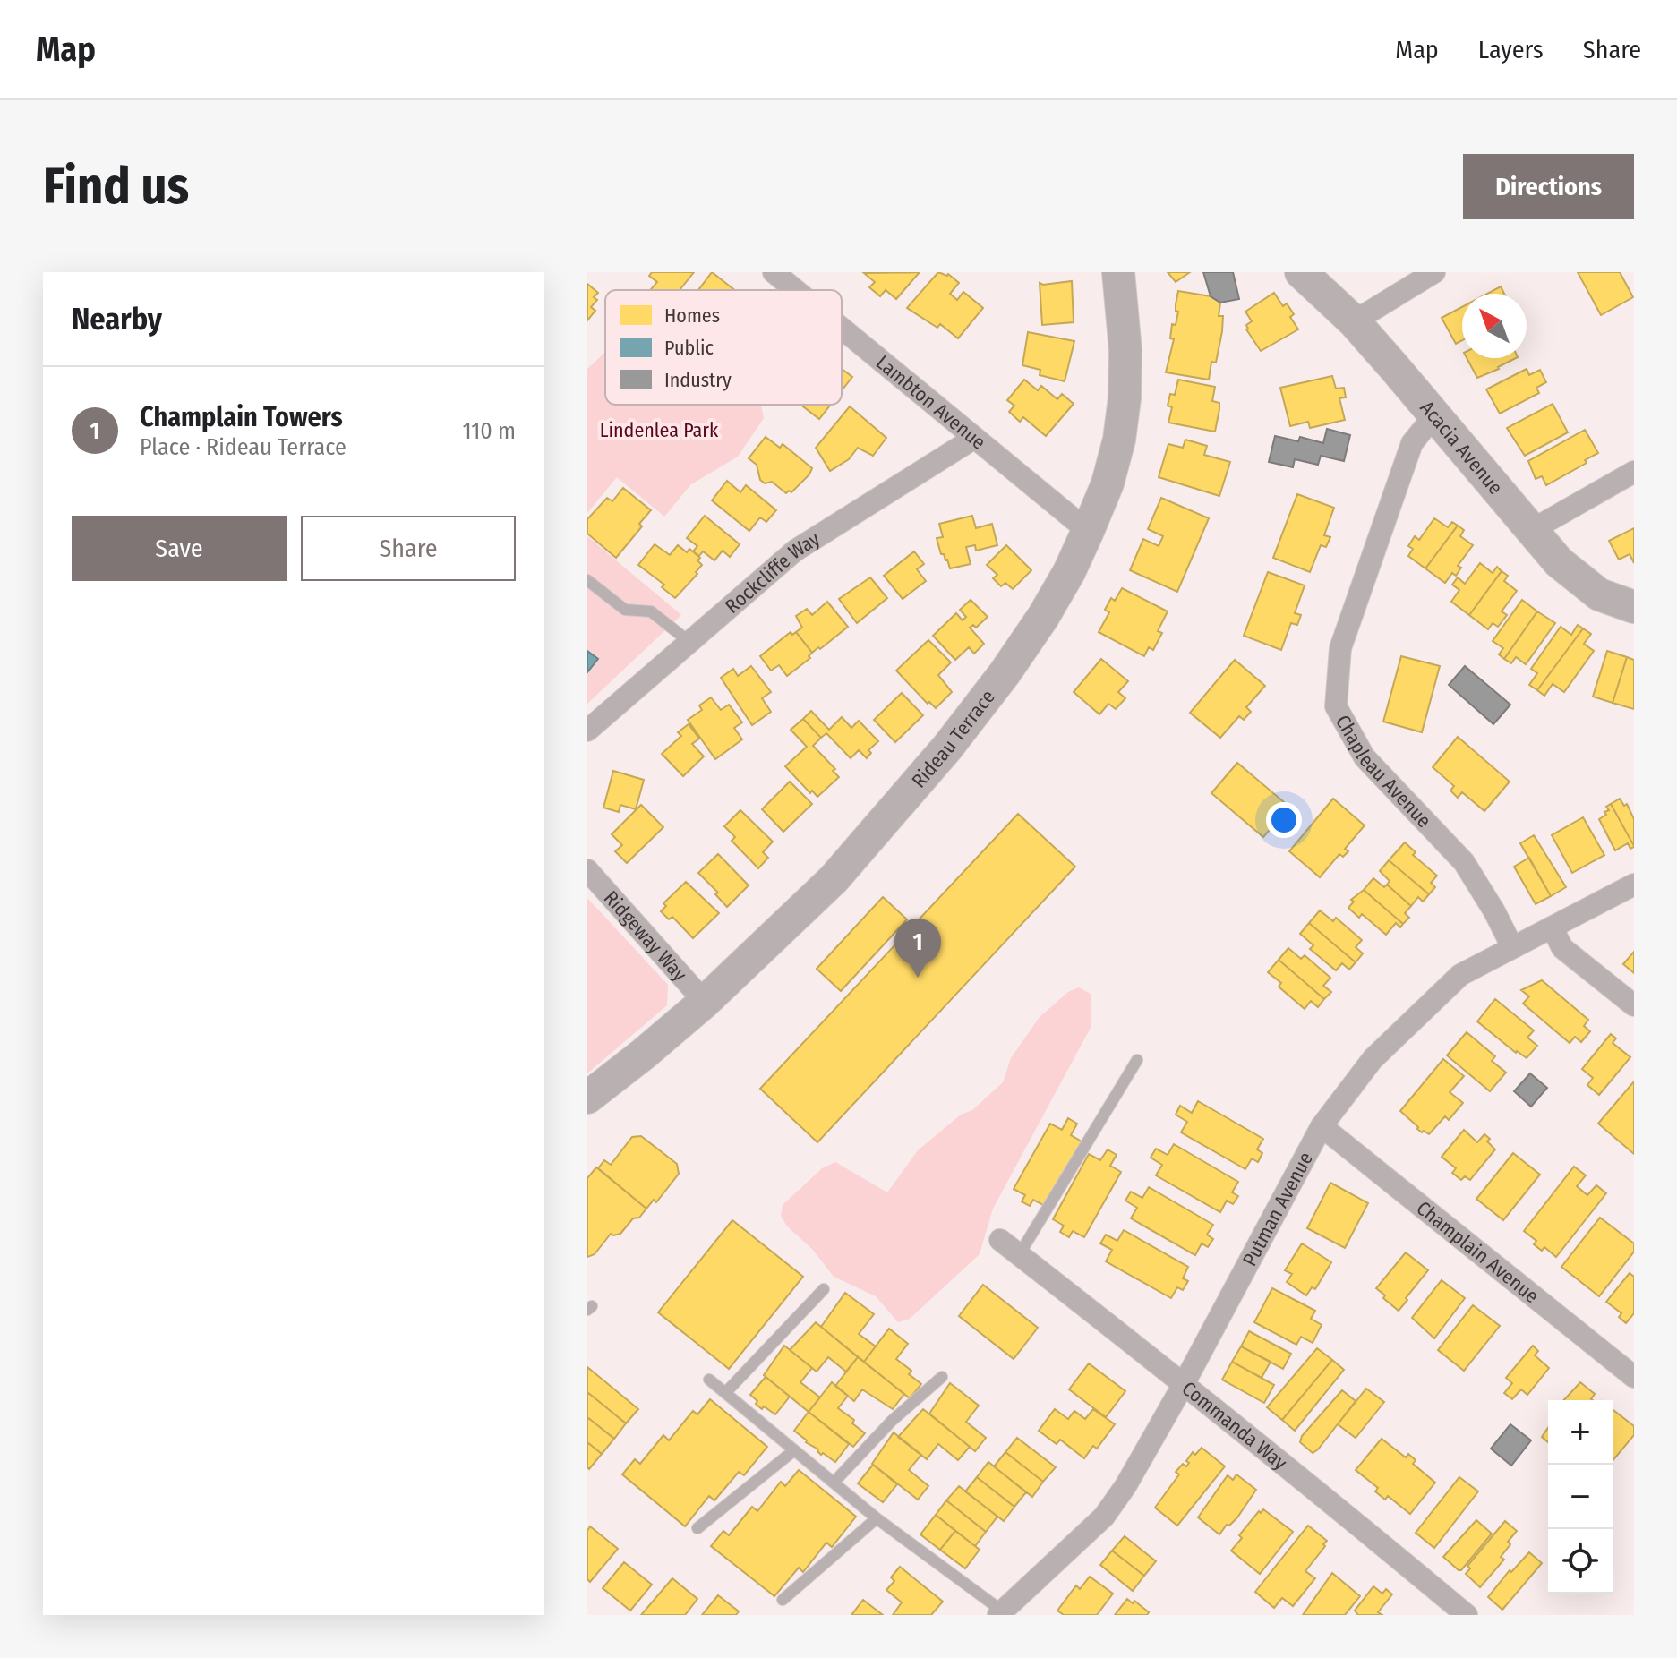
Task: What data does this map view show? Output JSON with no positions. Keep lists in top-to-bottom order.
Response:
{
  "streets": {
    "street": [
      "Lambton Avenue",
      "Acacia Avenue",
      "Rockcliffe Way",
      "Rideau Terrace",
      "Chapleau Avenue",
      "Ridgeway Way",
      "Putman Avenue",
      "Champlain Avenue",
      "Commanda Way"
    ]
  },
  "crossings": [
    ["Lambton Avenue", "Rockcliffe Way"],
    ["Lambton Avenue", "Rideau Terrace"],
    ["Acacia Avenue", "Chapleau Avenue"],
    ["Rideau Terrace", "Ridgeway Way"],
    ["Chapleau Avenue", "Putman Avenue"],
    ["Putman Avenue", "Champlain Avenue"],
    ["Putman Avenue", "Commanda Way"]
  ],
  "parks": ["Lindenlea Park"],
  "legend": ["Homes", "Public", "Industry"],
  "north": "top left",
  "page": {
    "header": "Map",
    "nav": ["Map", "Layers", "Share"],
    "buttons": [
      "Directions",
      ["Save", "Share"]
    ],
    "title": "Find us",
    "heading": "Nearby",
    "list": [
      {
        "mark": "1",
        "name": "Champlain Towers",
        "note": "Place · Rideau Terrace",
        "value": "110 m"
      }
    ],
    "pins": "1",
    "map_buttons": ["+", "−"]
  }
}
